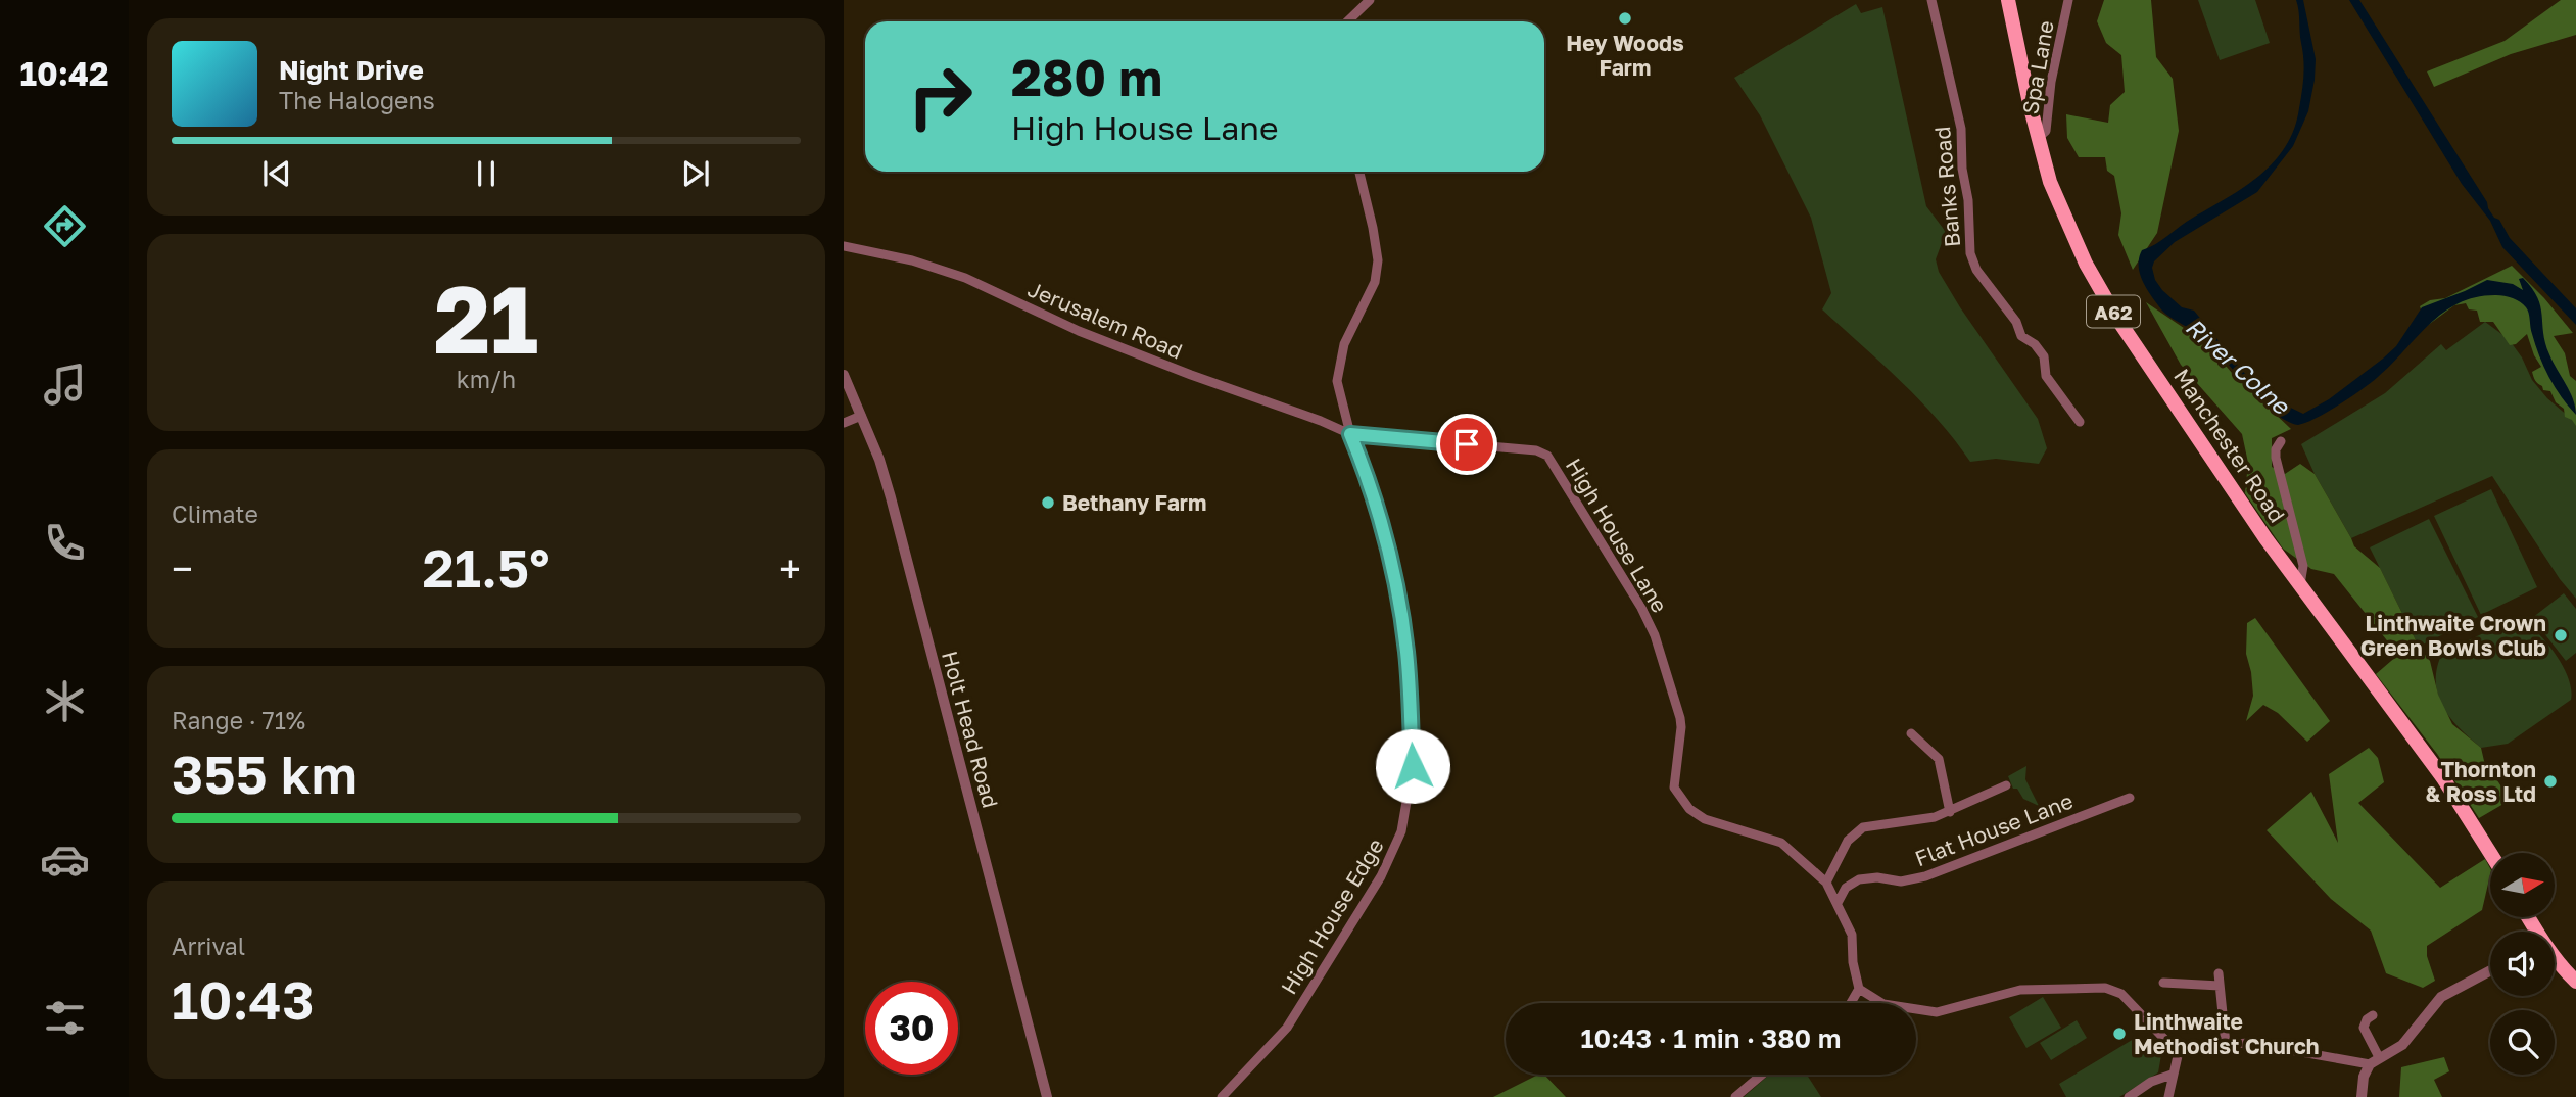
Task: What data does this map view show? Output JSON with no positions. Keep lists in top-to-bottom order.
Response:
{
  "streets": {
    "main road": ["A62", "Manchester Road"],
    "street": [
      "Spa Lane",
      "Banks Road",
      "Jerusalem Road",
      "High House Lane",
      "Holt Head Road",
      "Flat House Lane",
      "High House Edge"
    ]
  },
  "crossings": [
    ["Spa Lane", "Manchester Road"],
    ["Jerusalem Road", "High House Lane"],
    ["Jerusalem Road", "High House Edge"],
    ["High House Lane", "Flat House Lane"],
    ["High House Lane", "High House Edge"]
  ],
  "water": ["River Colne"],
  "places": [
    "Hey Woods Farm",
    "Bethany Farm",
    "Linthwaite Crown Green Bowls Club",
    "Thornton & Ross Ltd",
    "Linthwaite Methodist Church"
  ],
  "north": "right",
  "page": {
    "tabs": "10:42",
    "turn": ["280 m", "High House Lane"],
    "song": ["Night Drive", "The Halogens"],
    "tile": [
      ["21", "km/h"],
      "Climate",
      ["Range · 71%", "355 km"],
      ["Arrival", "10:43"]
    ],
    "heat": ["−", "21.5°", "+"],
    "limit": "30",
    "trip": "10:43 · 1 min · 380 m"
  }
}
